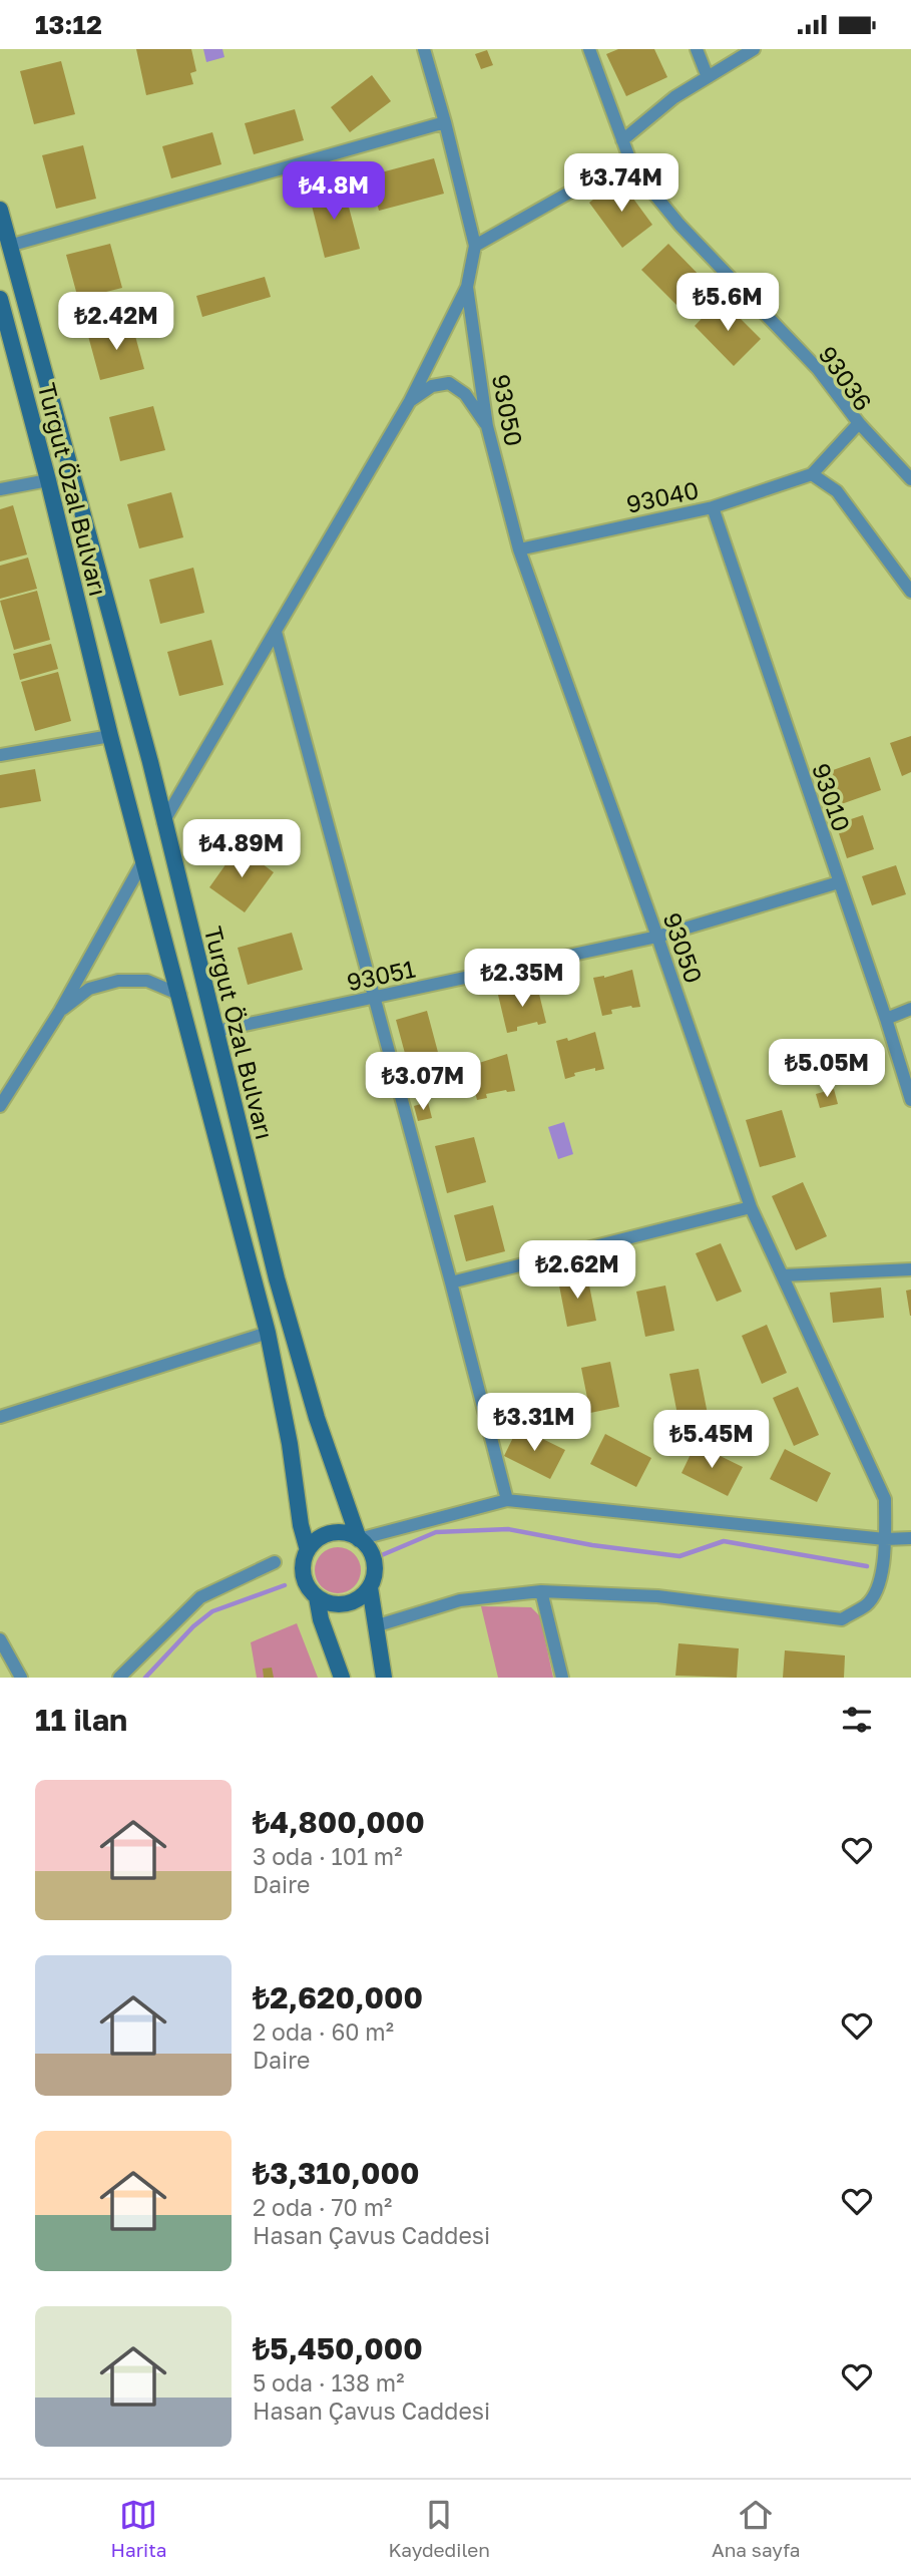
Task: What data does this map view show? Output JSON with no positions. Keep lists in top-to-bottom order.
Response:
{
  "streets": {
    "main road": ["Turgut Özal Bulvarı"],
    "street": [
      "93036",
      "93050",
      "93040",
      "93010",
      "93051"
    ]
  },
  "crossings": [
    ["93036", "93040"],
    ["93050", "93040"],
    ["93050", "93051"],
    ["Turgut Özal Bulvarı", "93051"],
    ["93040", "93010"],
    ["93010", "93051"]
  ],
  "page": {
    "status": "13:12",
    "price": [
      "₺3.74M",
      "₺4.8M",
      "₺5.6M",
      "₺2.42M",
      "₺4.89M",
      "₺2.35M",
      "₺5.05M",
      "₺3.07M",
      "₺2.62M",
      "₺3.31M",
      "₺5.45M"
    ],
    "heading": "11 ilan",
    "list": [
      {
        "name": "₺4,800,000",
        "note": "3 oda · 101 m² · Daire"
      },
      {
        "name": "₺2,620,000",
        "note": "2 oda · 60 m² · Daire"
      },
      {
        "name": "₺3,310,000",
        "note": "2 oda · 70 m² · Hasan Çavus Caddesi"
      },
      {
        "name": "₺5,450,000",
        "note": "5 oda · 138 m² · Hasan Çavus Caddesi"
      }
    ],
    "tabs": ["Harita", "Kaydedilen", "Ana sayfa"]
  }
}
